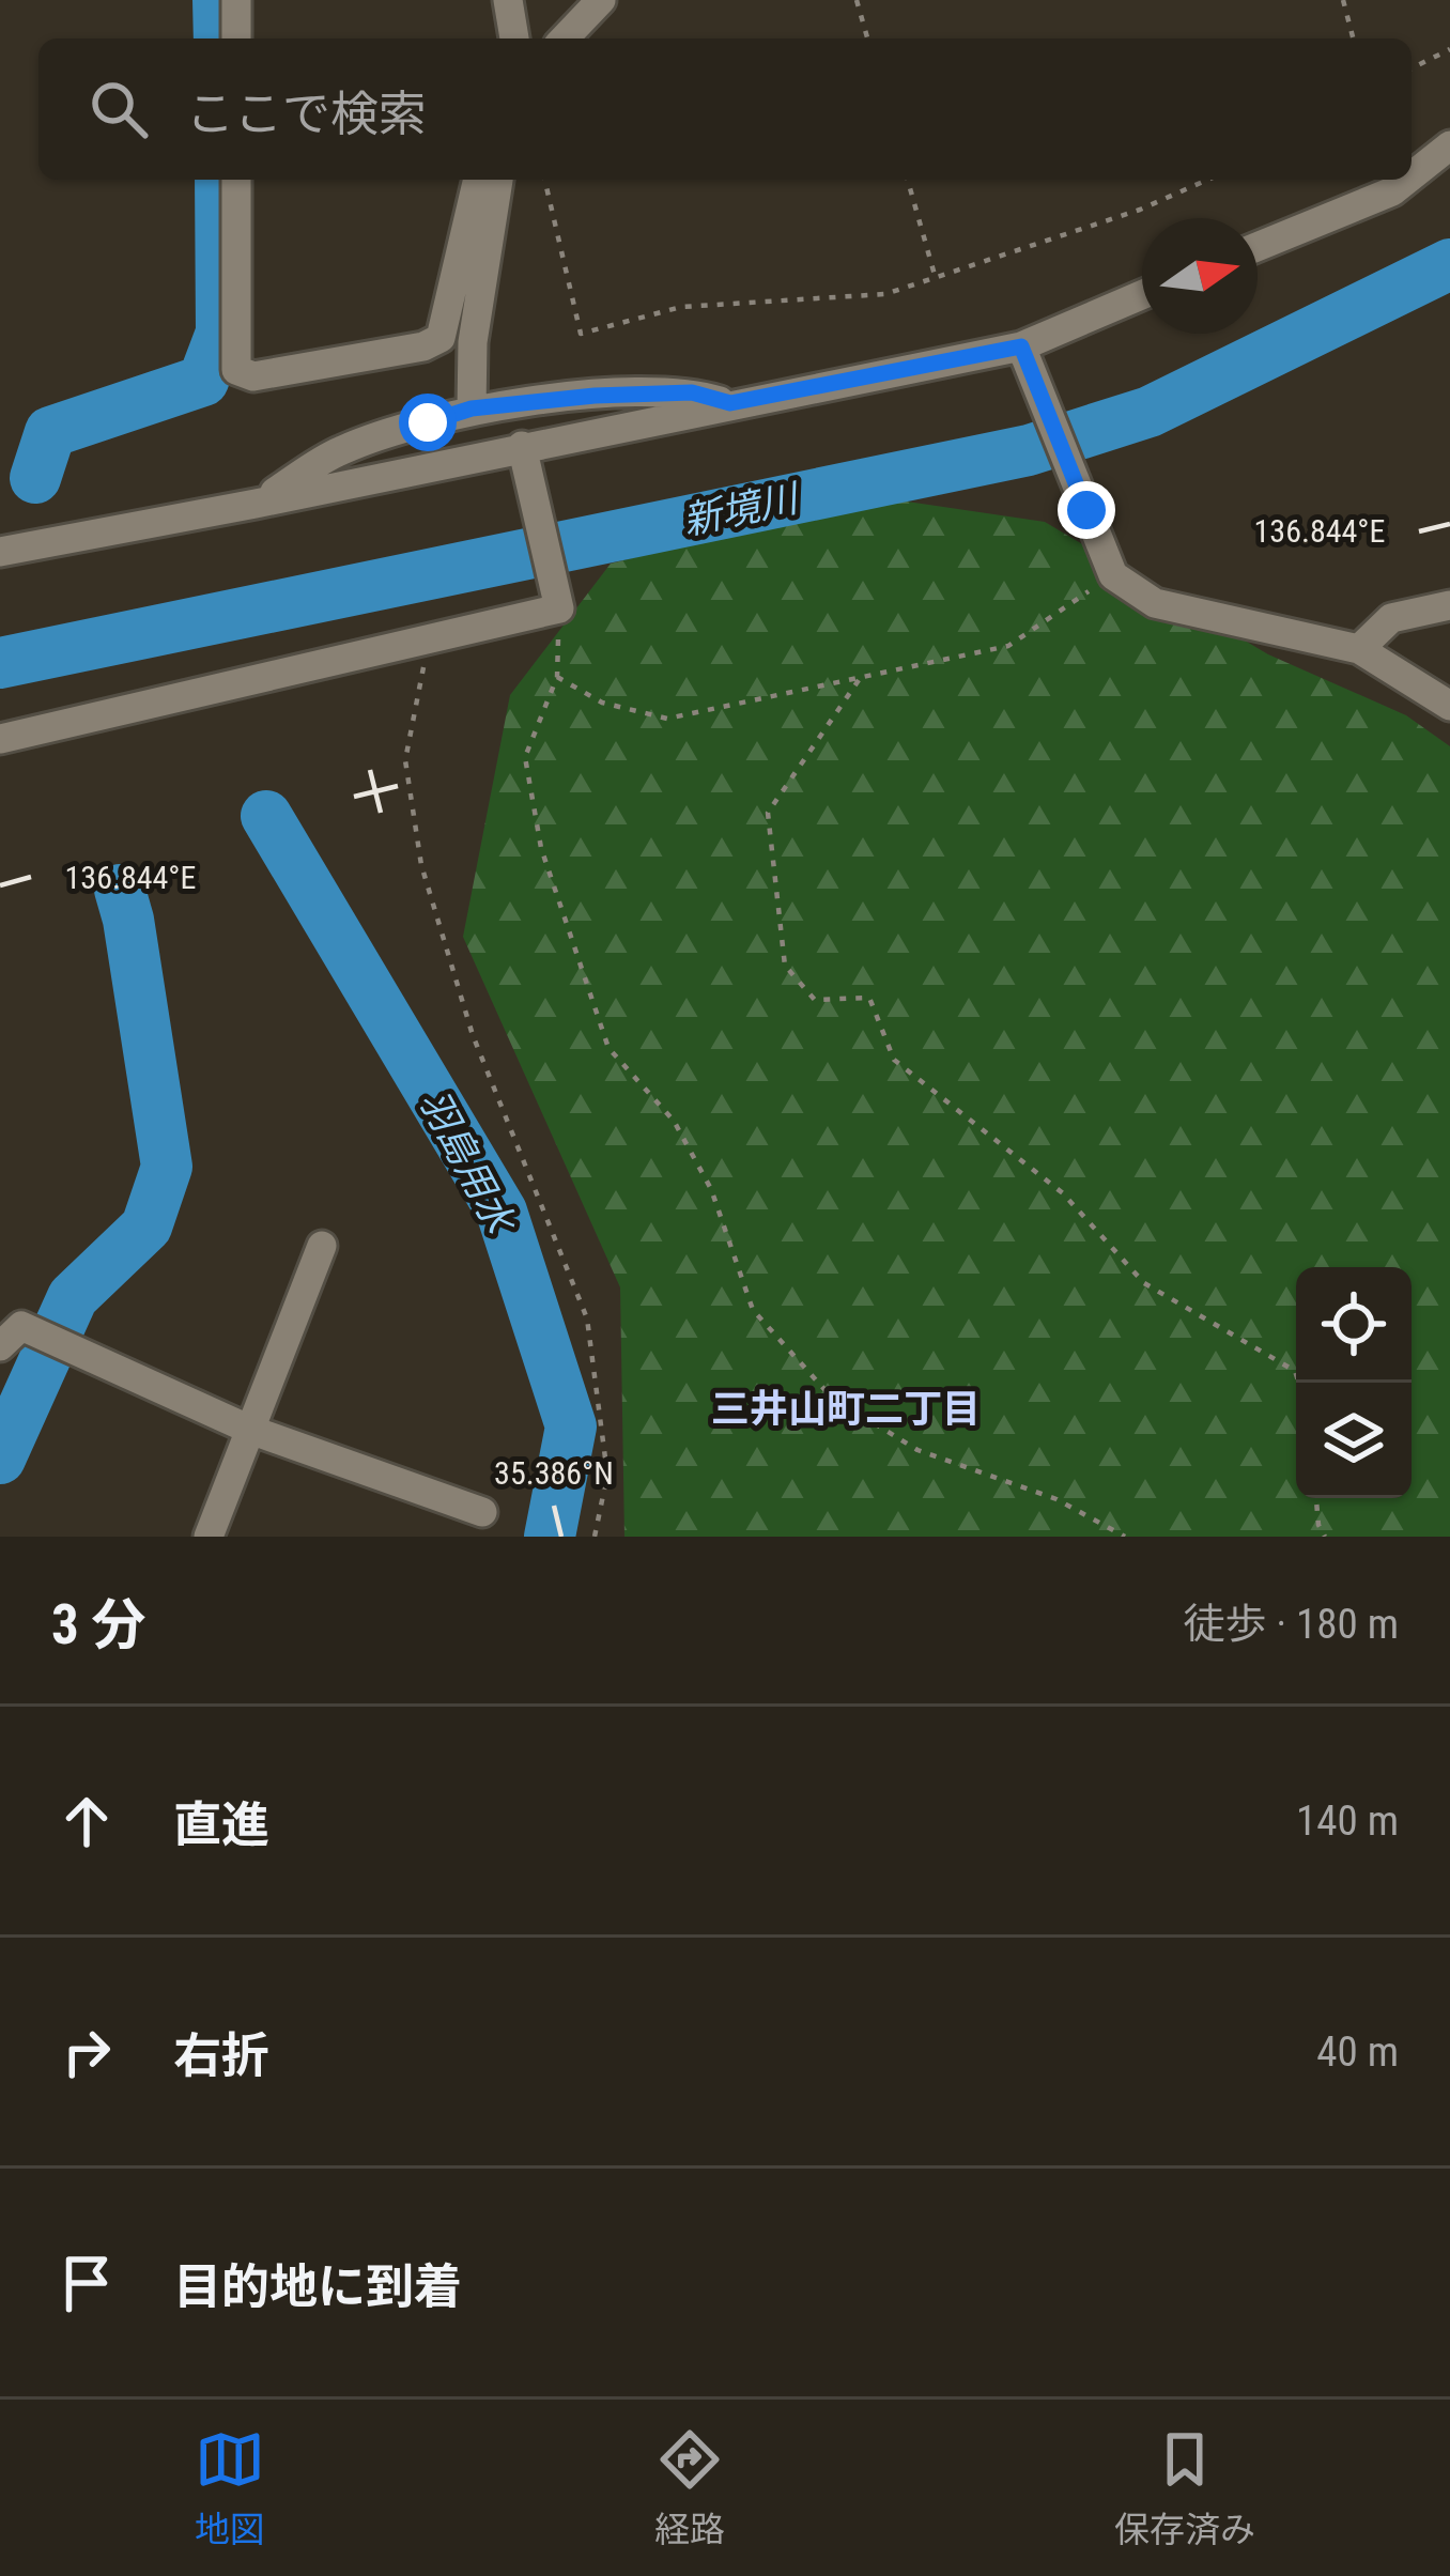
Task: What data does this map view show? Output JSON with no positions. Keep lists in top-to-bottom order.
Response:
{
  "districts": ["三井山町二丁目"],
  "water": ["新境川", "羽島用水"],
  "north": "right",
  "page": {
    "search": "ここで検索",
    "heading": ["3 分", "徒歩 · 180 m"],
    "list": [
      ["直進", "140 m"],
      ["右折", "40 m"],
      "目的地に到着"
    ],
    "nav": ["地図", "経路", "保存済み"]
  },
  "coordinates": ["136.844°E", "35.386°N"]
}
